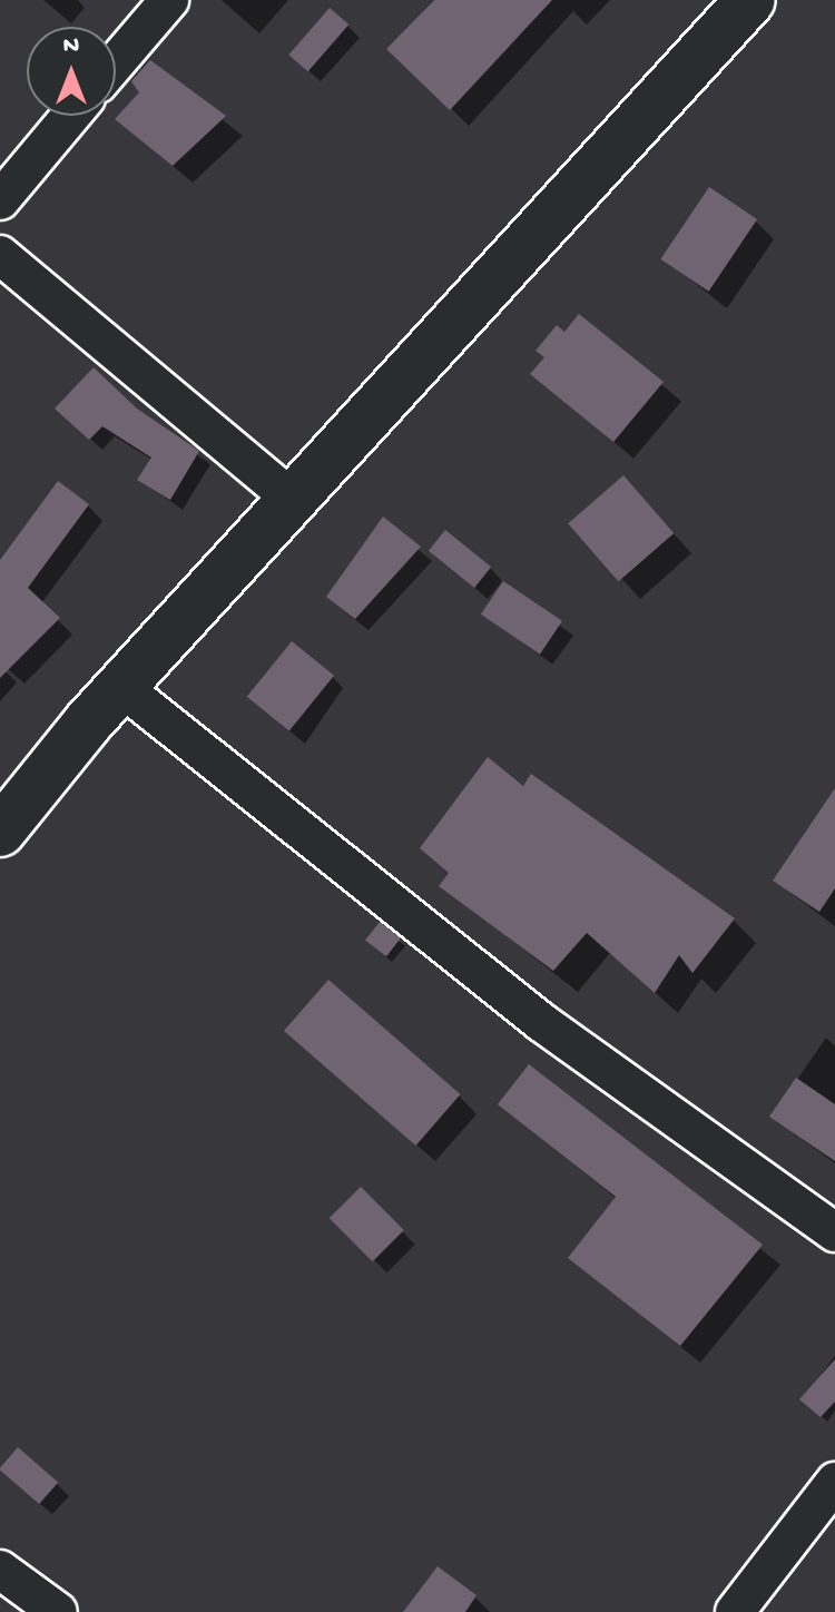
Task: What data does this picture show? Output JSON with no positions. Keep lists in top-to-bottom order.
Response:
{
  "north": "top"
}
